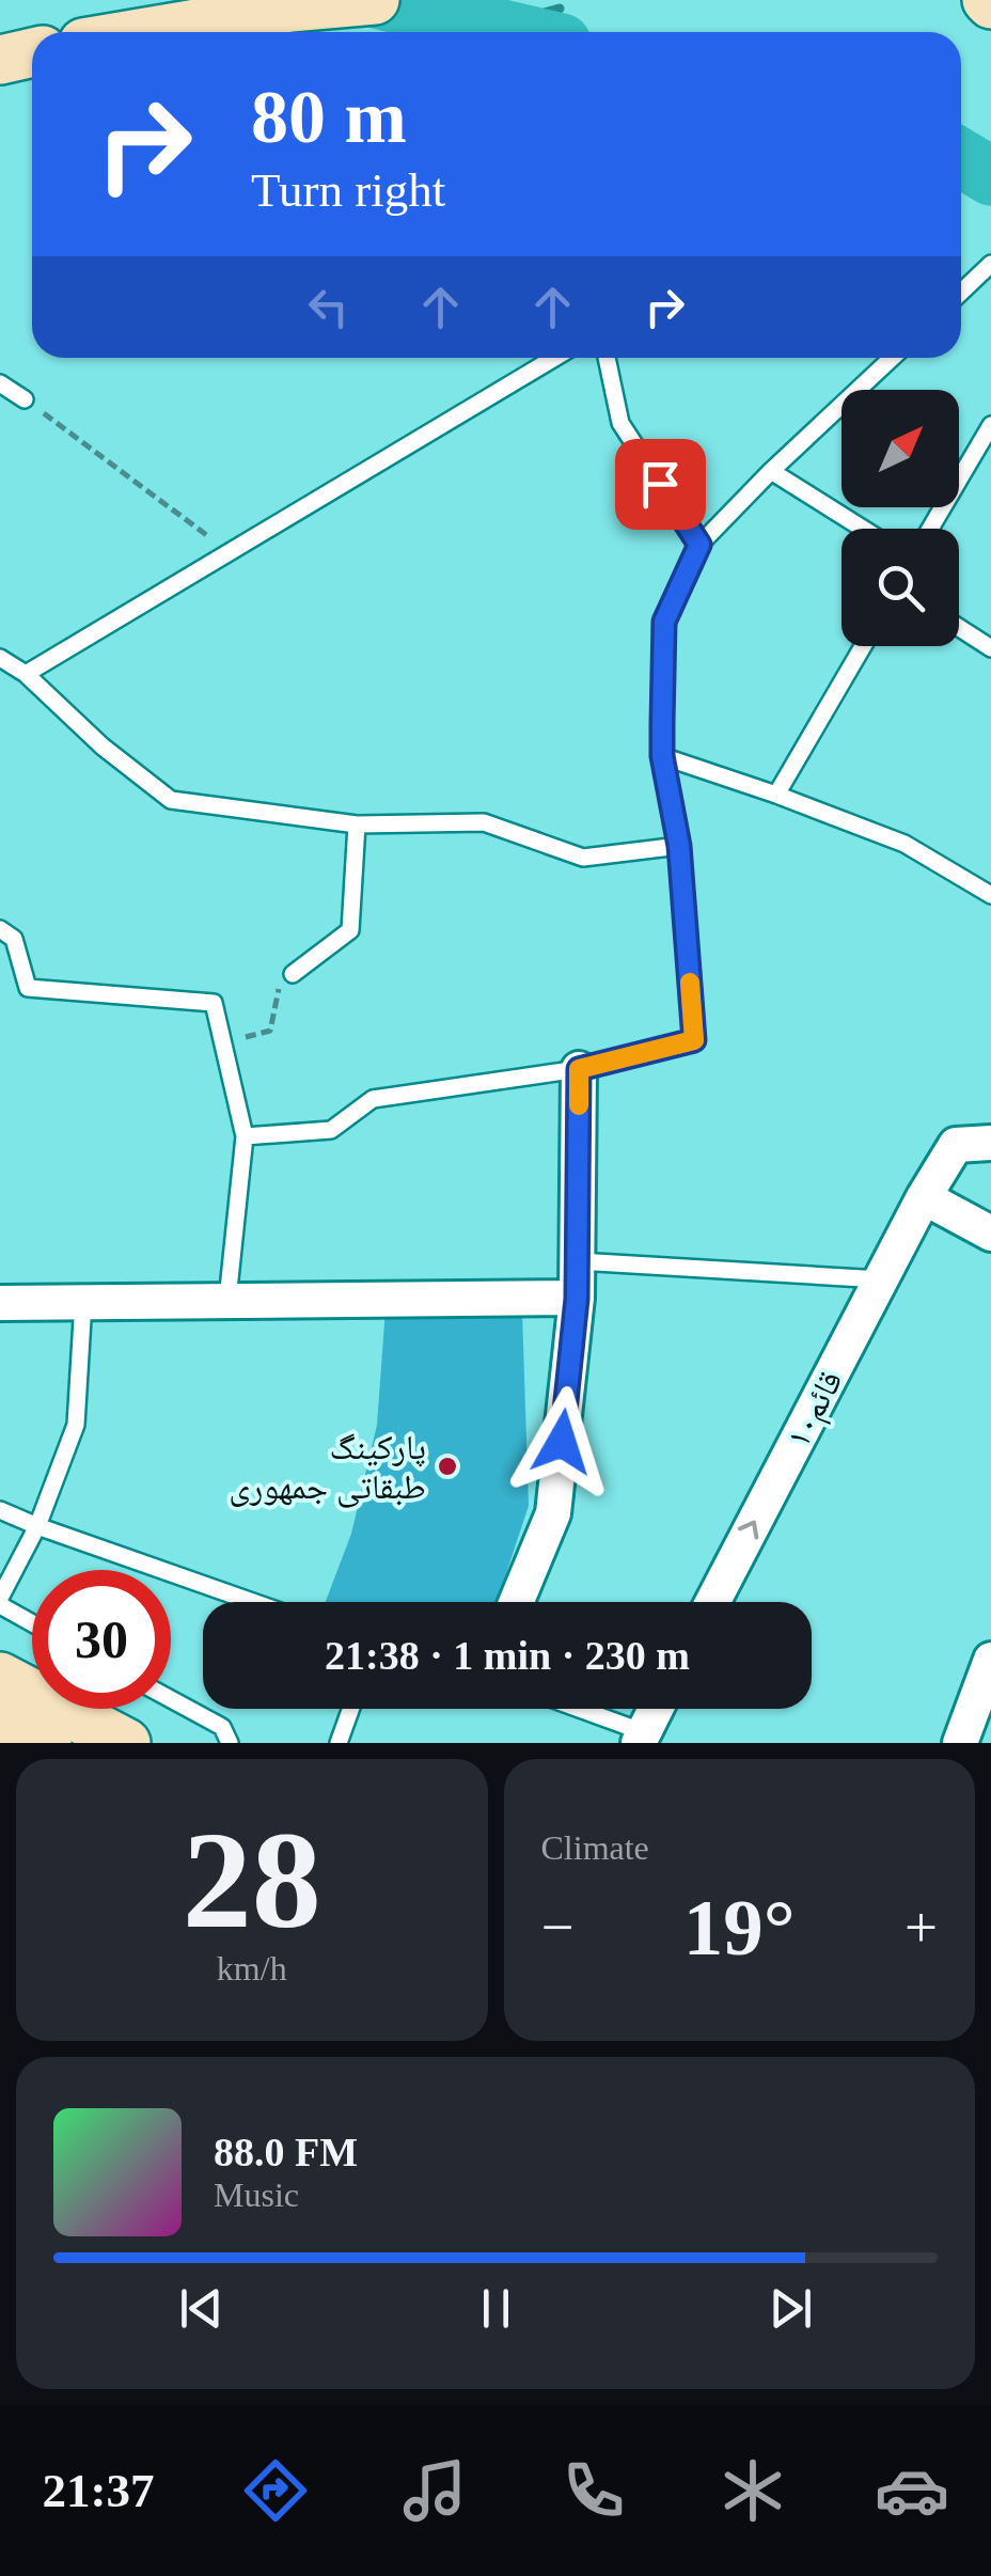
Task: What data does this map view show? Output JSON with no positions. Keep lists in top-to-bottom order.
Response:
{
  "streets": {
    "street": ["قائم۱۰"]
  },
  "places": ["پارکینگ طبقاتی جمهوری"],
  "north": "top right",
  "page": {
    "turn": ["80 m", "Turn right"],
    "limit": "30",
    "trip": "21:38 · 1 min · 230 m",
    "tile": [
      ["28", "km/h"],
      "Climate"
    ],
    "heat": ["−", "19°", "+"],
    "song": ["88.0 FM", "Music"],
    "tabs": "21:37"
  }
}
